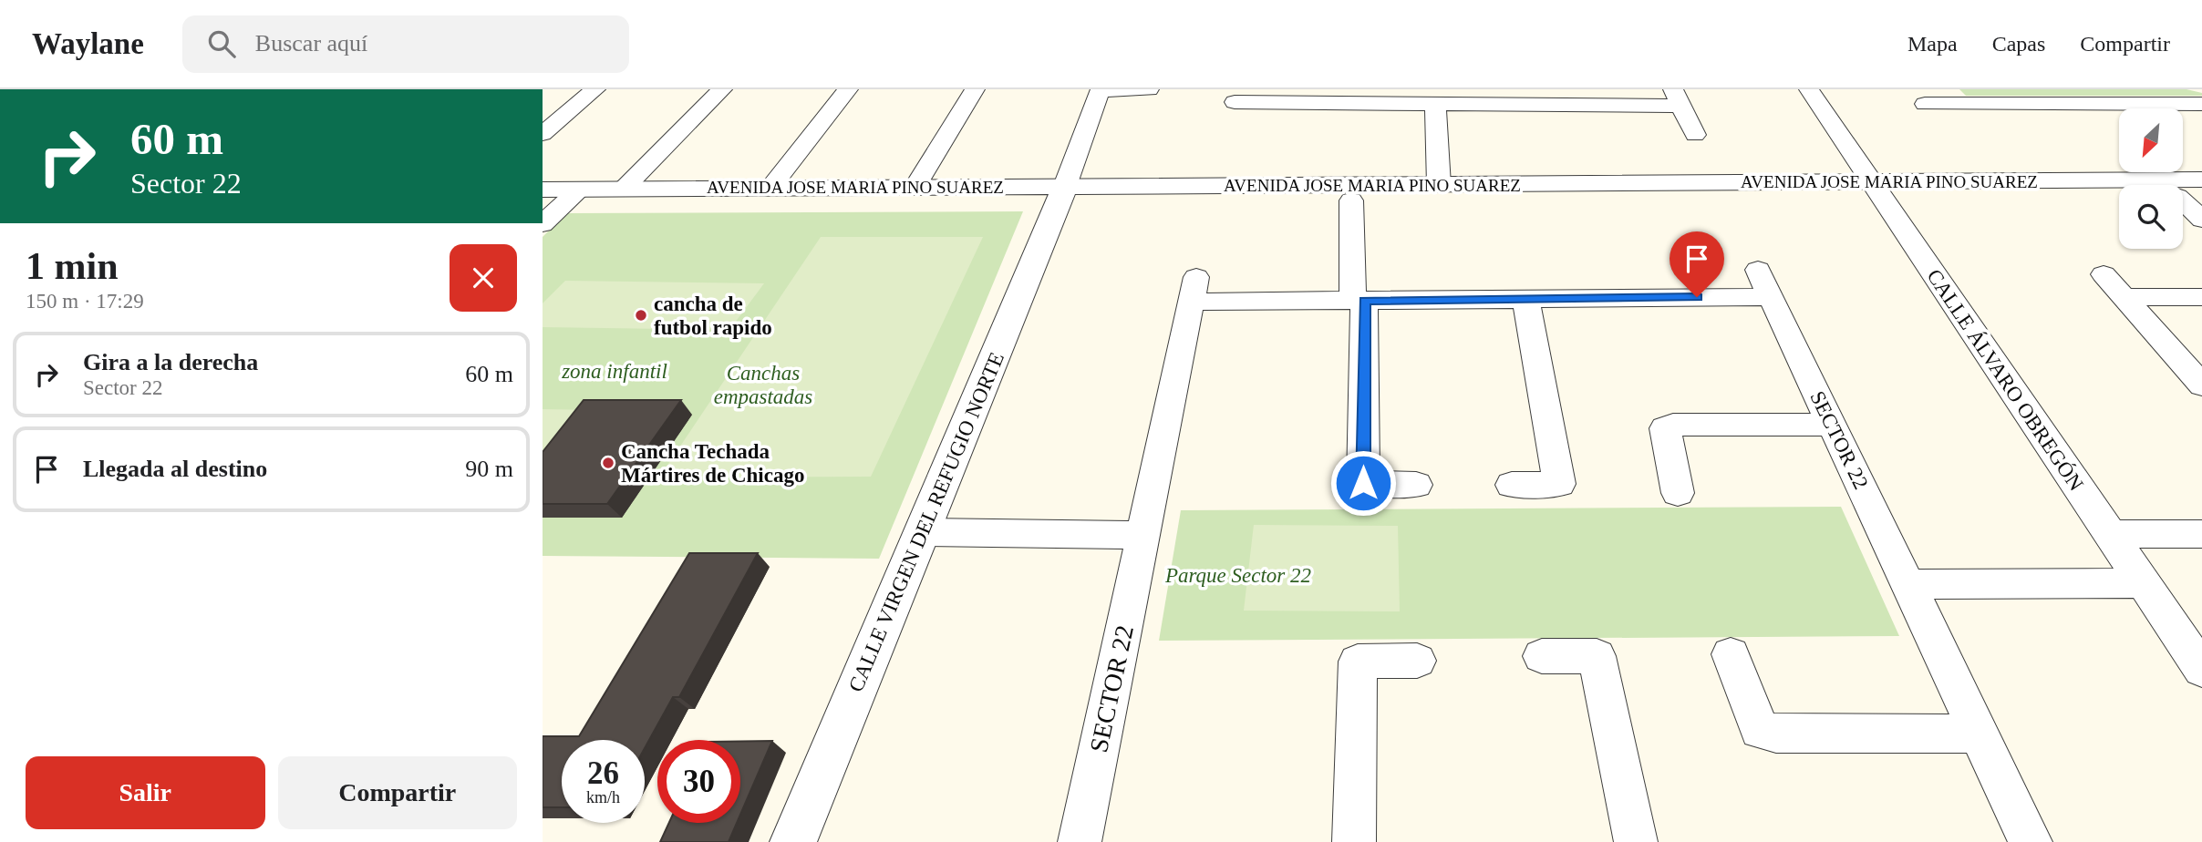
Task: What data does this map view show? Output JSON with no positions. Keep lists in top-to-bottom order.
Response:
{
  "streets": {
    "street": [
      "AVENIDA JOSE MARIA PINO SUAREZ",
      "CALLE ÁLVARO OBREGÓN",
      "SECTOR 22",
      "CALLE VIRGEN DEL REFUGIO NORTE"
    ]
  },
  "crossings": [
    ["AVENIDA JOSE MARIA PINO SUAREZ", "CALLE ÁLVARO OBREGÓN"],
    ["AVENIDA JOSE MARIA PINO SUAREZ", "CALLE VIRGEN DEL REFUGIO NORTE"]
  ],
  "parks": ["zona infantil", "Canchas empastadas", "Parque Sector 22"],
  "places": ["cancha de futbol rapido", "Cancha Techada Mártires de Chicago"],
  "north": "bottom left",
  "page": {
    "header": "Waylane",
    "search": "Buscar aquí",
    "nav": ["Mapa", "Capas", "Compartir"],
    "turn": ["60 m", "Sector 22"],
    "heading": ["1 min", "150 m · 17:29"],
    "list": [
      {
        "name": "Gira a la derecha",
        "note": "Sector 22",
        "value": "60 m"
      },
      {
        "name": "Llegada al destino",
        "value": "90 m"
      }
    ],
    "speed": "26 km/h",
    "limit": "30",
    "buttons": ["Salir", "Compartir"]
  }
}
